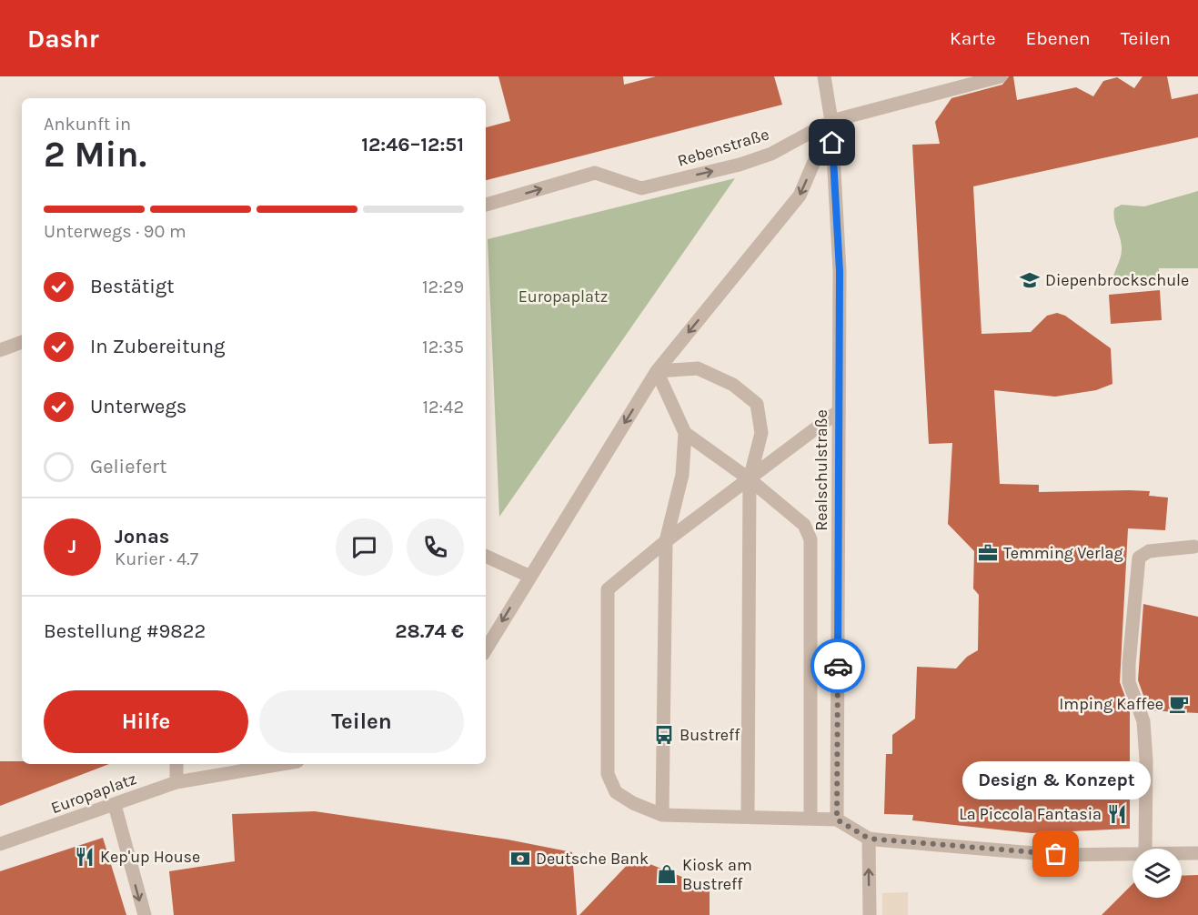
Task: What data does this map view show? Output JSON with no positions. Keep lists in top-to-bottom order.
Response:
{
  "streets": {
    "street": ["Rebenstraße", "Realschulstraße", "Europaplatz"]
  },
  "crossings": [
    ["Rebenstraße", "Realschulstraße"]
  ],
  "one_way": ["Rebenstraße"],
  "parks": ["Europaplatz"],
  "places": {
    "school or university": ["Diepenbrockschule"],
    "office": ["Temming Verlag"],
    "cafe": ["Imping Kaffee"],
    "bus stop": ["Bustreff"],
    "restaurant": ["La Piccola Fantasia", "Kep'up House"],
    "other": ["Design & Konzept"],
    "bank": ["Deutsche Bank"],
    "shop": ["Kiosk am Bustreff"]
  },
  "page": {
    "header": "Dashr",
    "nav": ["Karte", "Ebenen", "Teilen"],
    "heading": ["2 Min.", "Ankunft in", "12:46–12:51"],
    "panel": [
      "Jonas",
      "Kurier · 4.7",
      "Bestellung #9822",
      "28.74 €"
    ],
    "bar": "Unterwegs · 90 m",
    "list": [
      ["Bestätigt", "12:29"],
      ["In Zubereitung", "12:35"],
      ["Unterwegs", "12:42"],
      "Geliefert"
    ],
    "round": "J",
    "buttons": ["Hilfe", "Teilen"],
    "bubble": "Design & Konzept"
  }
}
